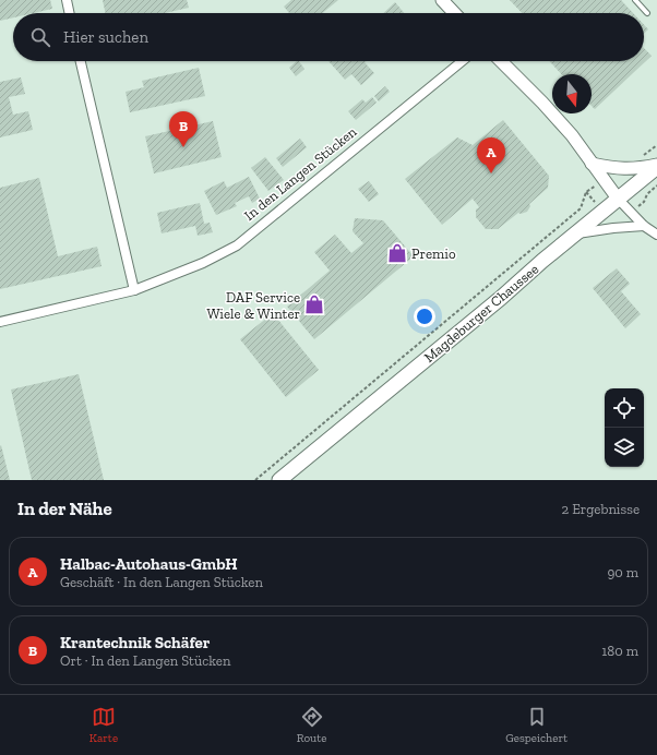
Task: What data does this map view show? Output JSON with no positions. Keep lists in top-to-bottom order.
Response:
{
  "streets": {
    "main road": ["Magdeburger Chaussee"],
    "street": ["In den Langen Stücken"]
  },
  "places": {
    "shop": ["Premio", "DAF Service Wiele & Winter"]
  },
  "north": "bottom",
  "page": {
    "search": "Hier suchen",
    "pins": ["B", "A"],
    "heading": ["In der Nähe", "2 Ergebnisse"],
    "list": [
      {
        "mark": "A",
        "name": "Halbac-Autohaus-GmbH",
        "note": "Geschäft · In den Langen Stücken",
        "value": "90 m"
      },
      {
        "mark": "B",
        "name": "Krantechnik Schäfer",
        "note": "Ort · In den Langen Stücken",
        "value": "180 m"
      }
    ],
    "nav": ["Karte", "Route", "Gespeichert"]
  }
}
